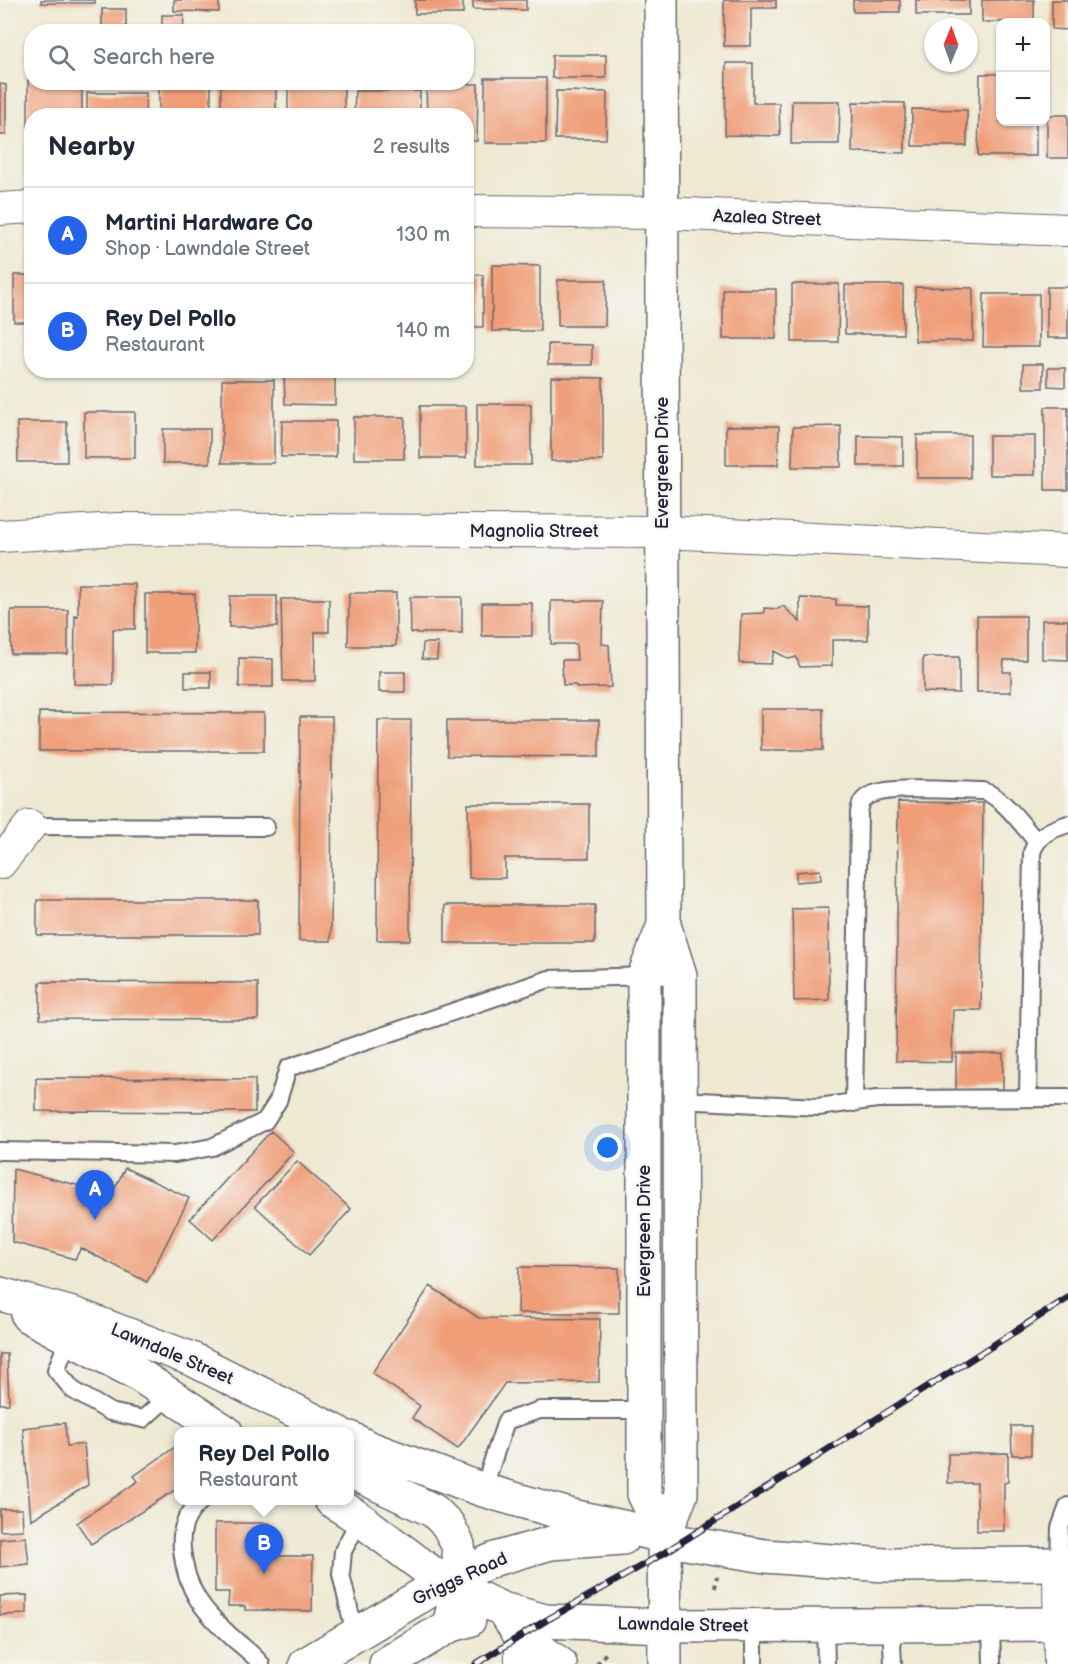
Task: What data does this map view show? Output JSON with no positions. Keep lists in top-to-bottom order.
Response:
{
  "streets": {
    "main road": ["Evergreen Drive", "Lawndale Street", "Griggs Road"],
    "street": ["Azalea Street", "Magnolia Street"]
  },
  "crossings": [
    ["Azalea Street", "Evergreen Drive"],
    ["Evergreen Drive", "Magnolia Street"],
    ["Evergreen Drive", "Lawndale Street"],
    ["Evergreen Drive", "Griggs Road"],
    ["Lawndale Street", "Griggs Road"]
  ],
  "north": "top",
  "page": {
    "map_buttons": ["+", "−"],
    "search": "Search here",
    "heading": ["Nearby", "2 results"],
    "list": [
      {
        "mark": "A",
        "name": "Martini Hardware Co",
        "note": "Shop · Lawndale Street",
        "value": "130 m"
      },
      {
        "mark": "B",
        "name": "Rey Del Pollo",
        "note": "Restaurant",
        "value": "140 m"
      }
    ],
    "pins": ["A", "B"],
    "popup": ["Rey Del Pollo", "Restaurant"]
  }
}
